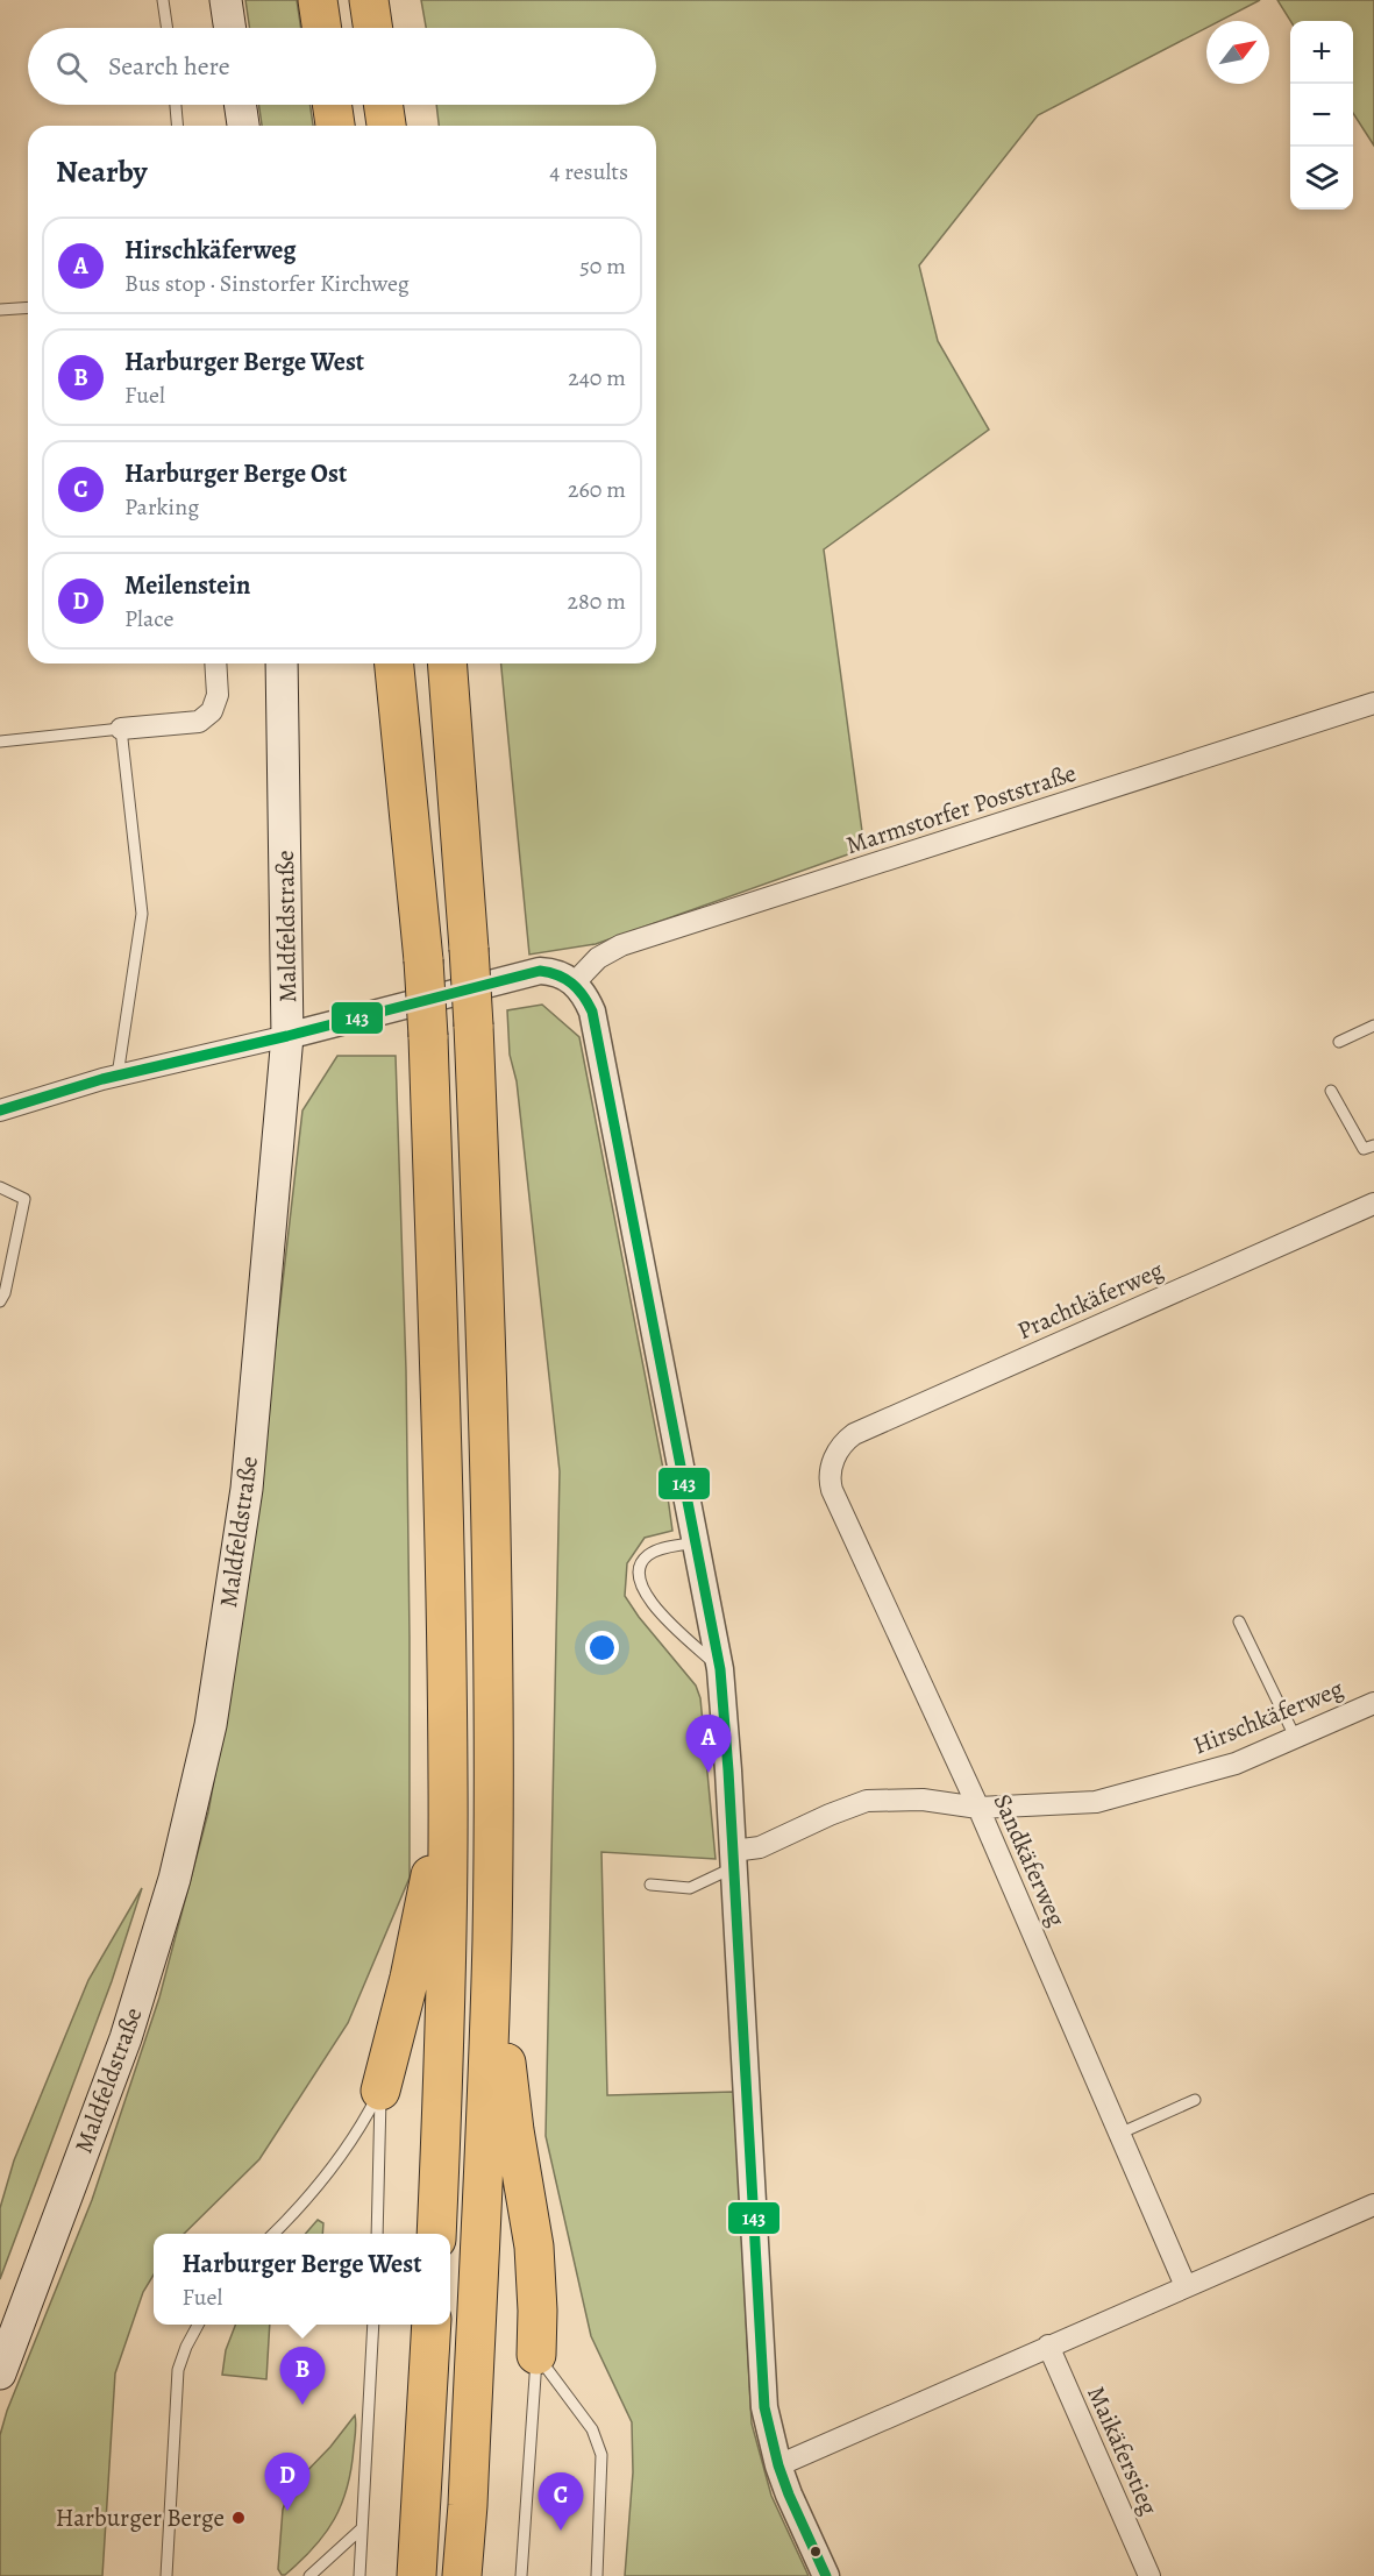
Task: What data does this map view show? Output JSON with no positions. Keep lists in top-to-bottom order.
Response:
{
  "streets": {
    "main road": ["Maldfeldstraße"],
    "street": [
      "Marmstorfer Poststraße",
      "Prachtkäferweg",
      "Hirschkäferweg",
      "Sandkäferweg",
      "Maikäferstieg"
    ]
  },
  "crossings": [
    ["Prachtkäferweg", "Sandkäferweg"],
    ["Hirschkäferweg", "Sandkäferweg"]
  ],
  "places": ["Harburger Berge"],
  "lines": ["transit line 143"],
  "north": "top right",
  "page": {
    "map_buttons": ["+", "−"],
    "search": "Search here",
    "heading": ["Nearby", "4 results"],
    "list": [
      {
        "mark": "A",
        "name": "Hirschkäferweg",
        "note": "Bus stop · Sinstorfer Kirchweg",
        "value": "50 m"
      },
      {
        "mark": "B",
        "name": "Harburger Berge West",
        "note": "Fuel",
        "value": "240 m"
      },
      {
        "mark": "C",
        "name": "Harburger Berge Ost",
        "note": "Parking",
        "value": "260 m"
      },
      {
        "mark": "D",
        "name": "Meilenstein",
        "note": "Place",
        "value": "280 m"
      }
    ],
    "pins": [
      "A",
      "B",
      "D",
      "C"
    ],
    "popup": ["Harburger Berge West", "Fuel"]
  }
}
